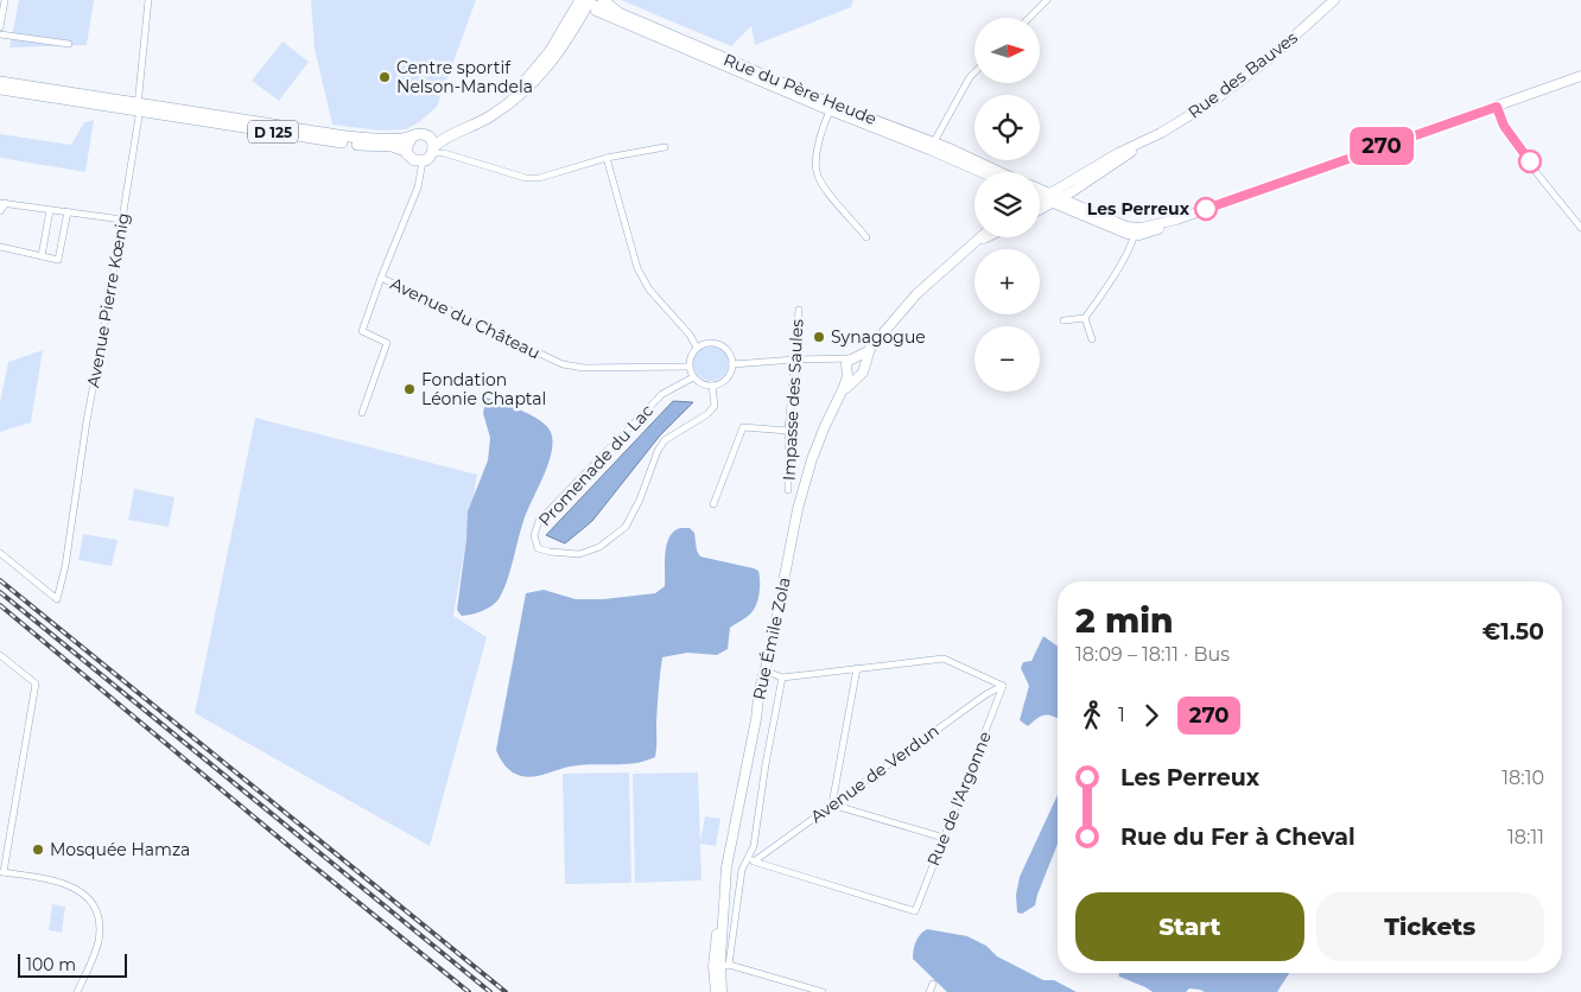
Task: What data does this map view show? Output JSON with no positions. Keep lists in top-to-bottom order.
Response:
{
  "streets": {
    "main road": [
      "Rue des Bauves",
      "Rue du Père Heude",
      "D 125",
      "Rue Émile Zola"
    ],
    "street": [
      "Avenue Pierre Kœnig",
      "Avenue du Château",
      "Impasse des Saules",
      "Promenade du Lac",
      "Avenue de Verdun",
      "Rue de l'Argonne"
    ]
  },
  "crossings": [
    ["D 125", "Avenue Pierre Kœnig"],
    ["Avenue du Château", "Promenade du Lac"],
    ["Avenue de Verdun", "Rue de l'Argonne"]
  ],
  "places": [
    "Centre sportif Nelson-Mandela",
    "Les Perreux",
    "Synagogue",
    "Fondation Léonie Chaptal",
    "Mosquée Hamza"
  ],
  "lines": ["bus line 270"],
  "scale_bar": "100 m",
  "north": "right",
  "page": {
    "on_map": "270",
    "map_buttons": ["+", "−"],
    "heading": ["2 min", "18:09 – 18:11 · Bus", "€1.50"],
    "legs": ["1", "270"],
    "list": [
      {
        "name": "Les Perreux",
        "value": "18:10"
      },
      {
        "name": "Rue du Fer à Cheval",
        "value": "18:11"
      }
    ],
    "buttons": ["Start", "Tickets"],
    "scale": "100 m"
  }
}
